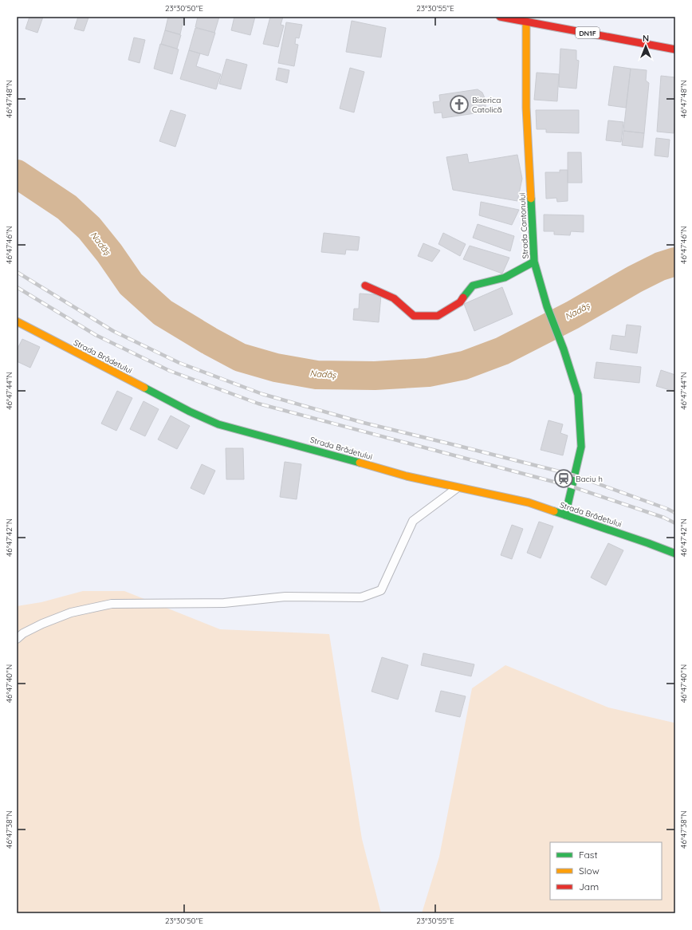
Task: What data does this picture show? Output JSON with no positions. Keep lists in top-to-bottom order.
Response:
{
  "streets": {
    "street": ["DN1F", "Strada Cantonului", "Strada Brădetului"]
  },
  "crossings": [
    ["DN1F", "Strada Cantonului"],
    ["Strada Cantonului", "Strada Brădetului"]
  ],
  "water": ["Nadăș"],
  "places": {
    "church": ["Biserica Catolică"],
    "station": ["Baciu h"]
  },
  "legend": ["Fast", "Slow", "Jam"],
  "north": "top",
  "coordinates": [
    "23°30'50\"E",
    "23°30'55\"E",
    "46°47'48\"N",
    "46°47'46\"N",
    "46°47'44\"N",
    "46°47'42\"N",
    "46°47'40\"N",
    "46°47'38\"N"
  ]
}
